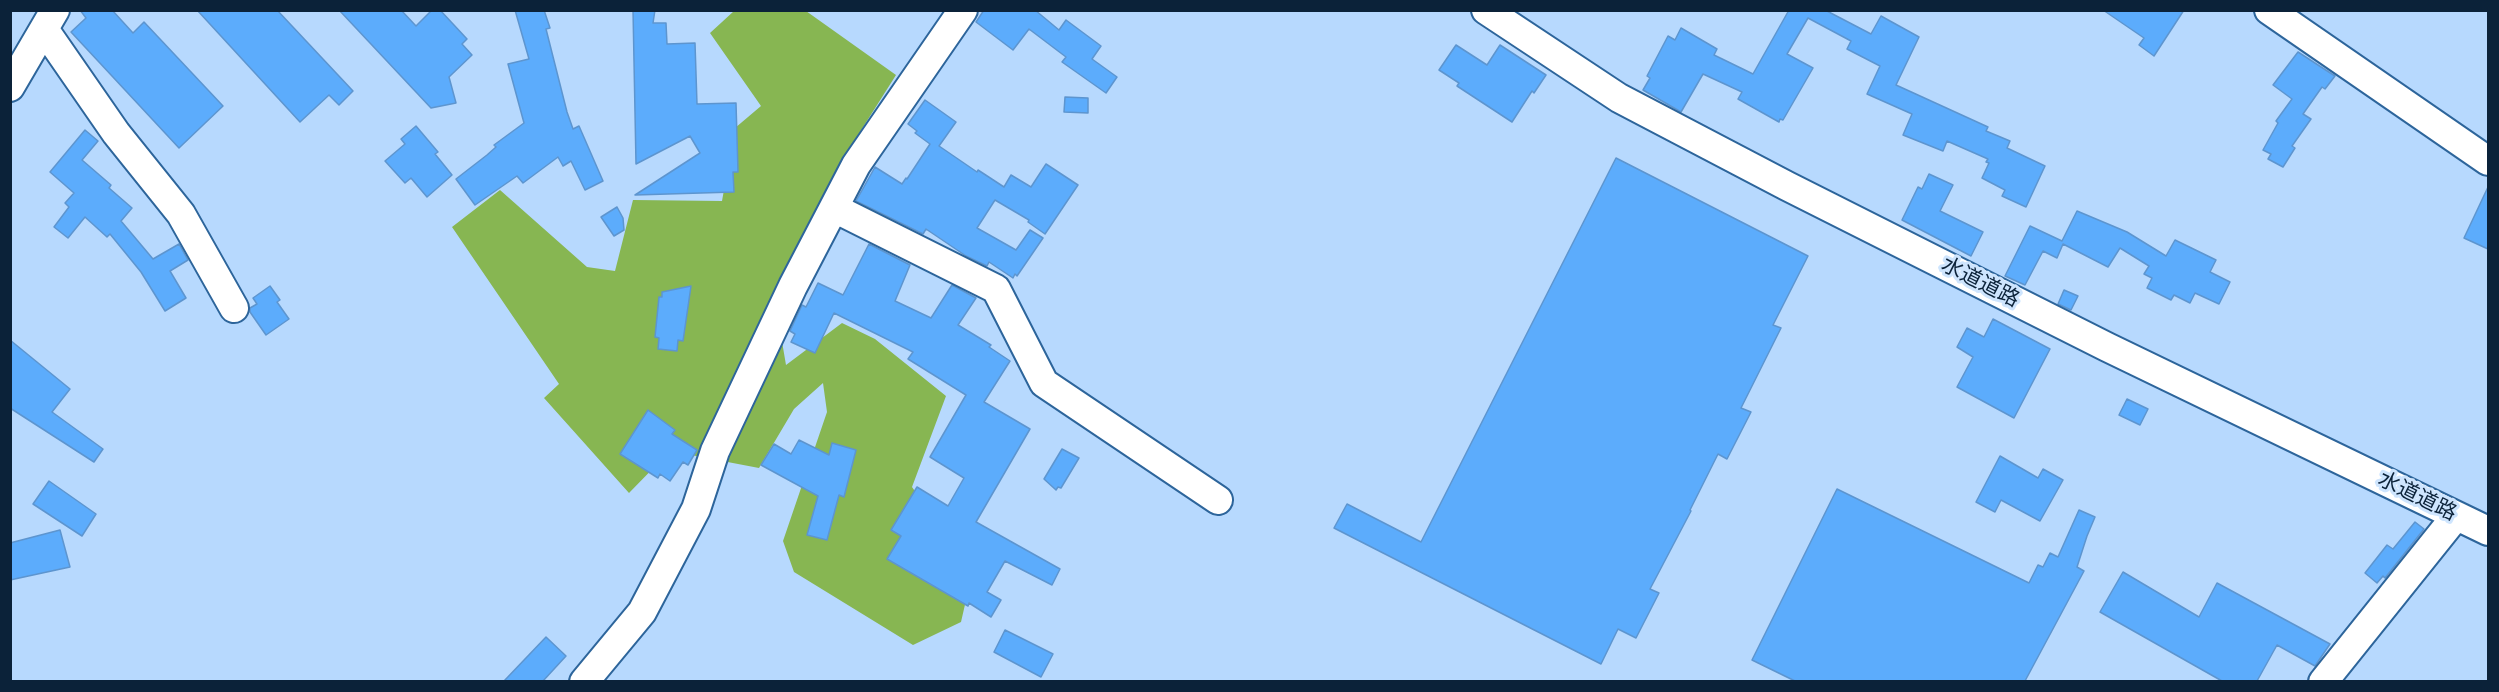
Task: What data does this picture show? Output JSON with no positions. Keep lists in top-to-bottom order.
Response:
{
  "streets": {
    "street": ["水道道路"]
  }
}
